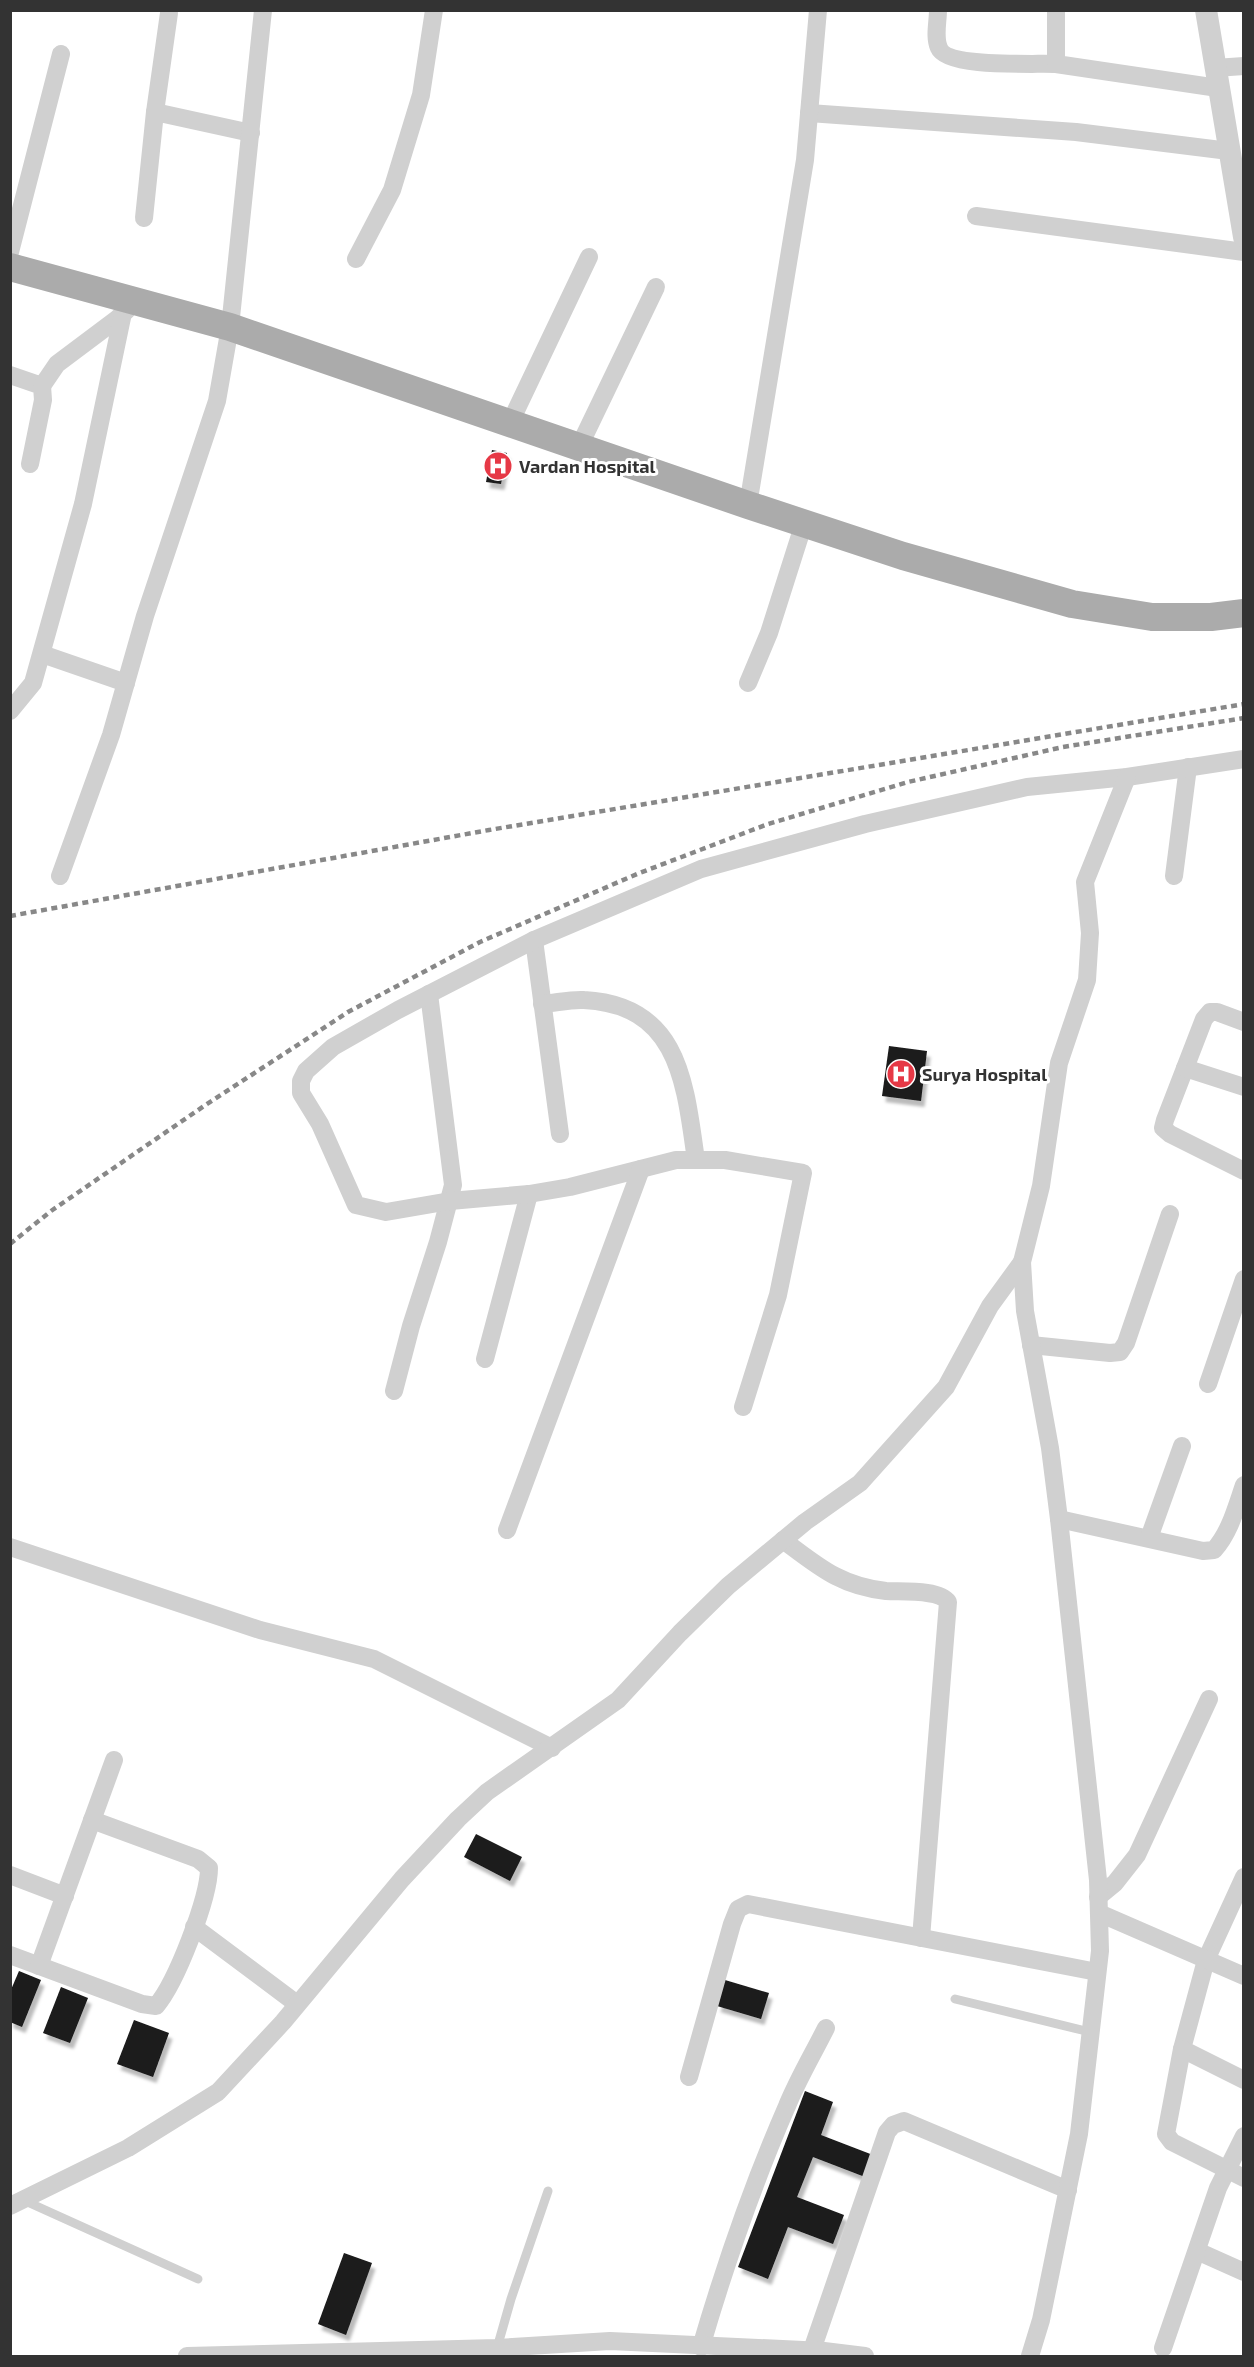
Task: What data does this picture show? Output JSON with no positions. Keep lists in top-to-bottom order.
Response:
{
  "places": {
    "hospital": ["Vardan Hospital", "Surya Hospital"]
  }
}
